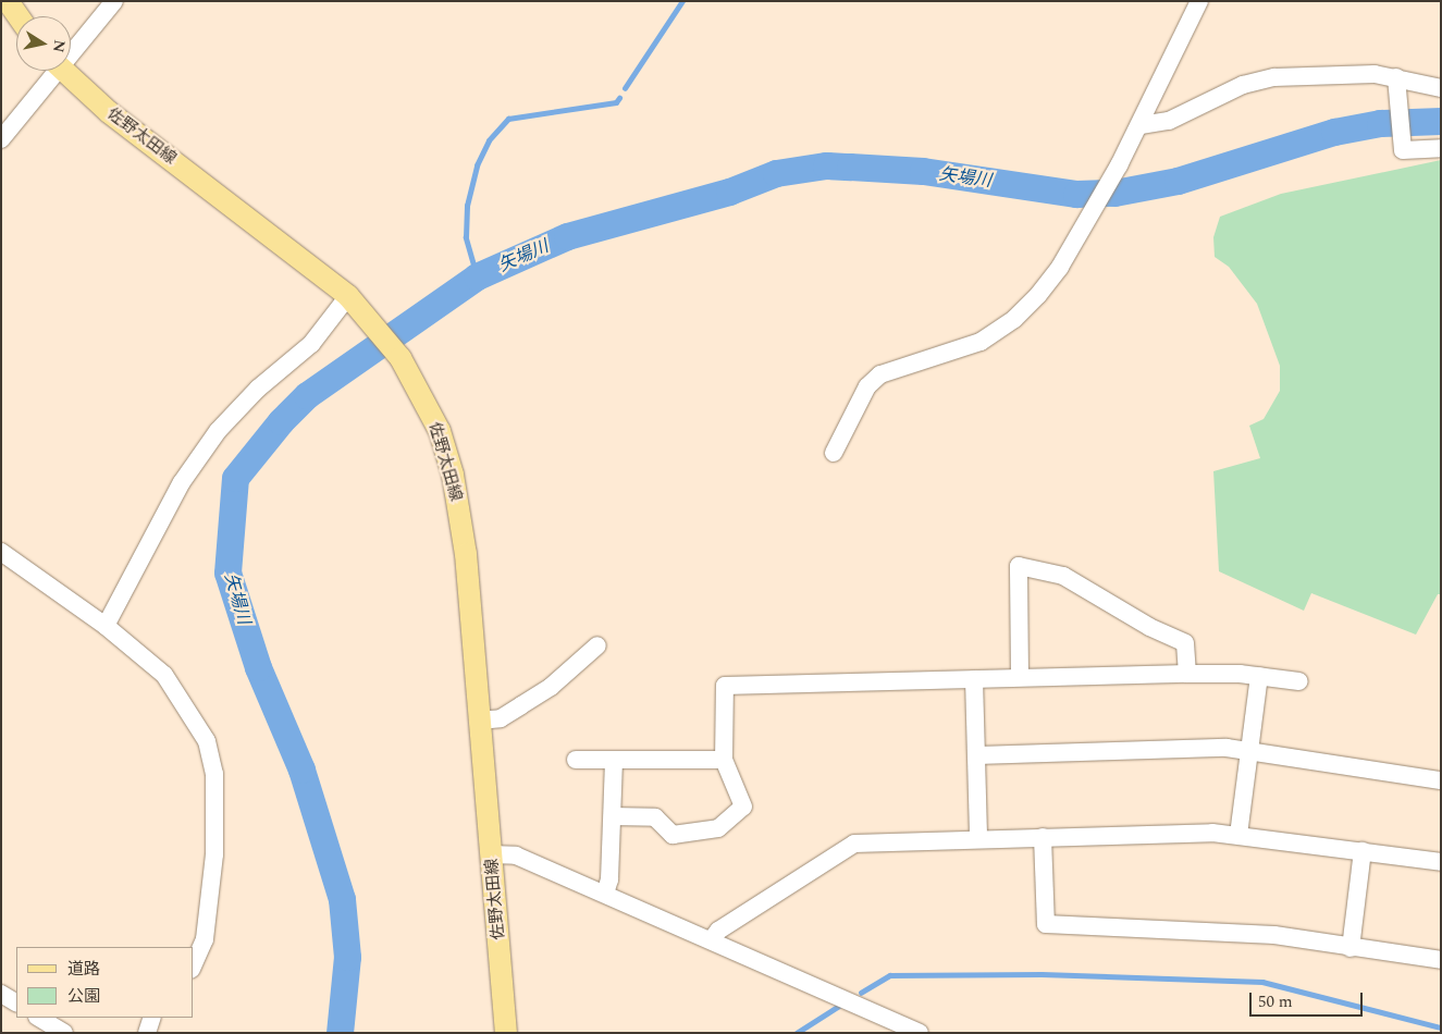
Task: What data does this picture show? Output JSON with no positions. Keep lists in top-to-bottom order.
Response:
{
  "streets": {
    "main road": ["佐野太田線"]
  },
  "water": ["矢場川"],
  "legend": ["道路", "公園"],
  "scale_bar": "50 m",
  "north": "right"
}
